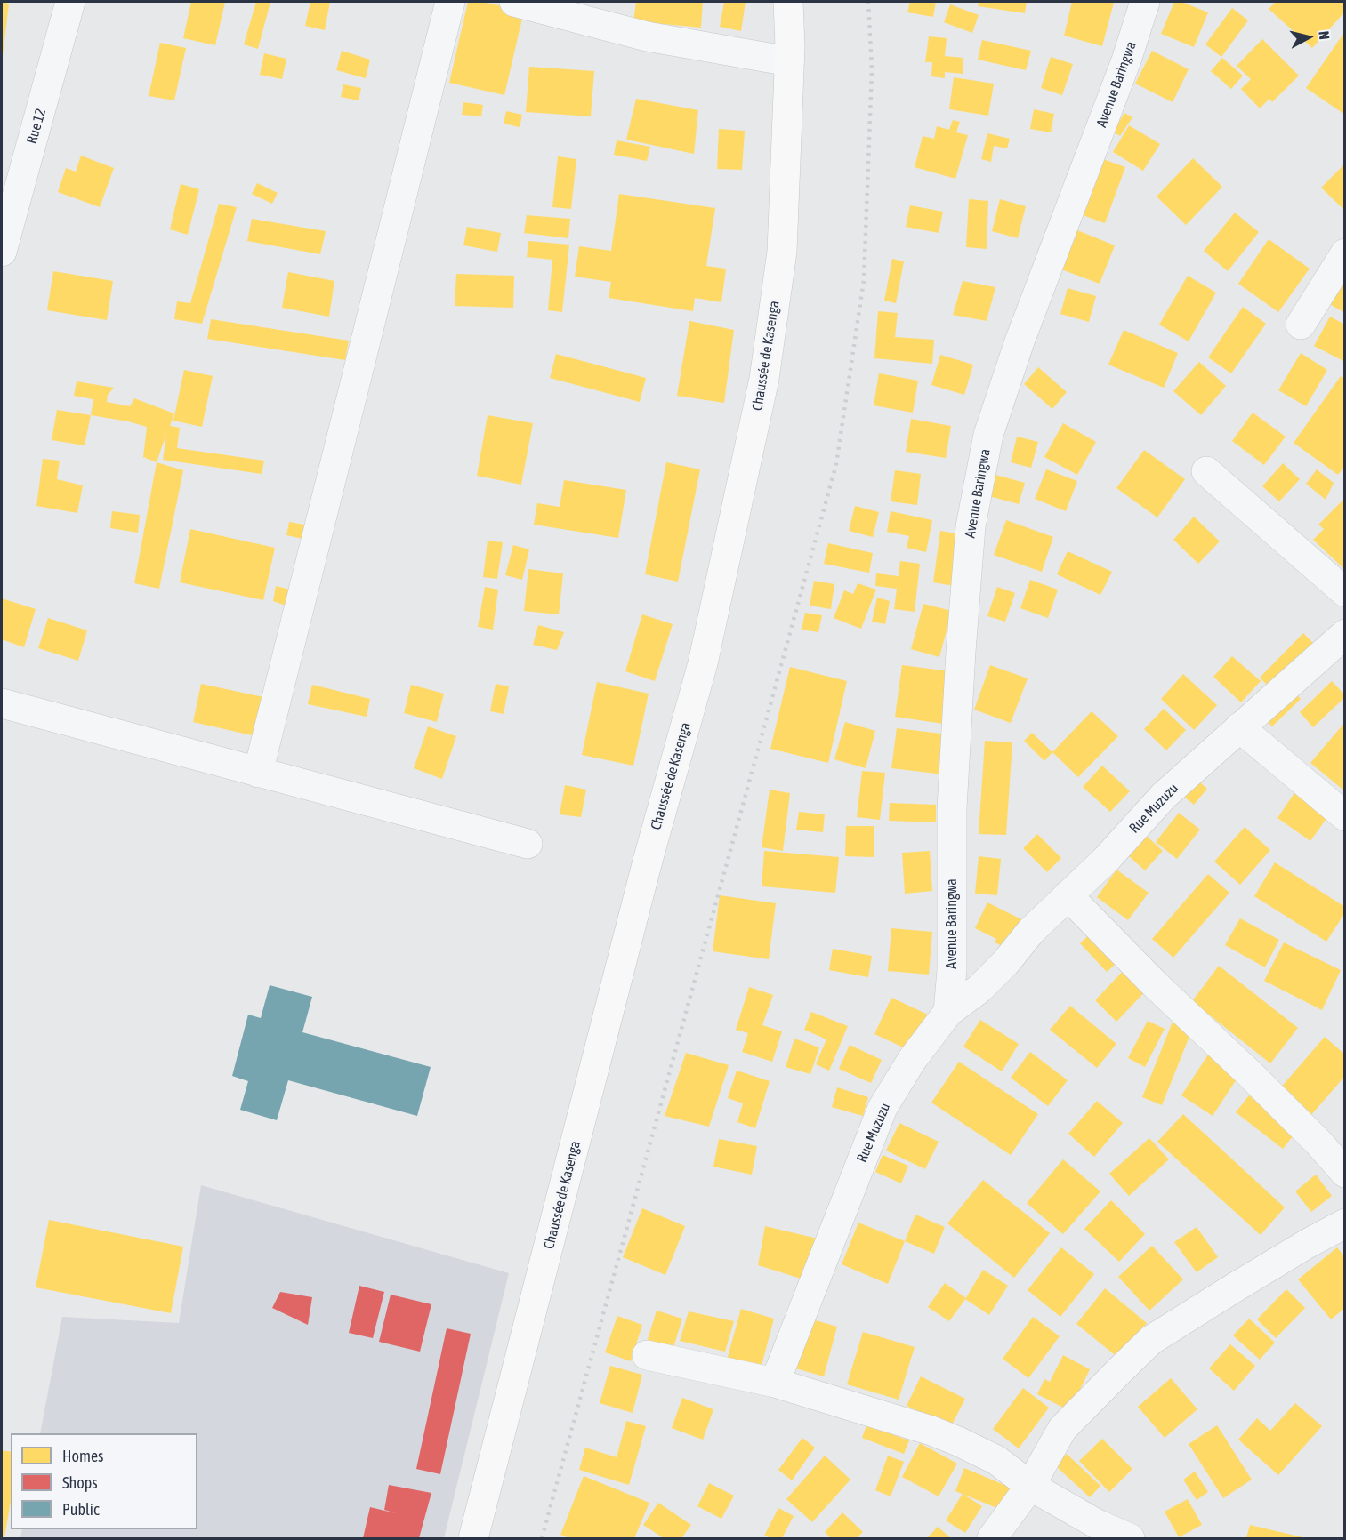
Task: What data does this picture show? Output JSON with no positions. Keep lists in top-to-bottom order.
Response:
{
  "streets": {
    "main road": ["Chaussée de Kasenga"],
    "street": ["Avenue Baringwa", "Rue 12", "Rue Muzuzu"]
  },
  "crossings": [
    ["Avenue Baringwa", "Rue Muzuzu"]
  ],
  "legend": ["Homes", "Shops", "Public"],
  "north": "right"
}
